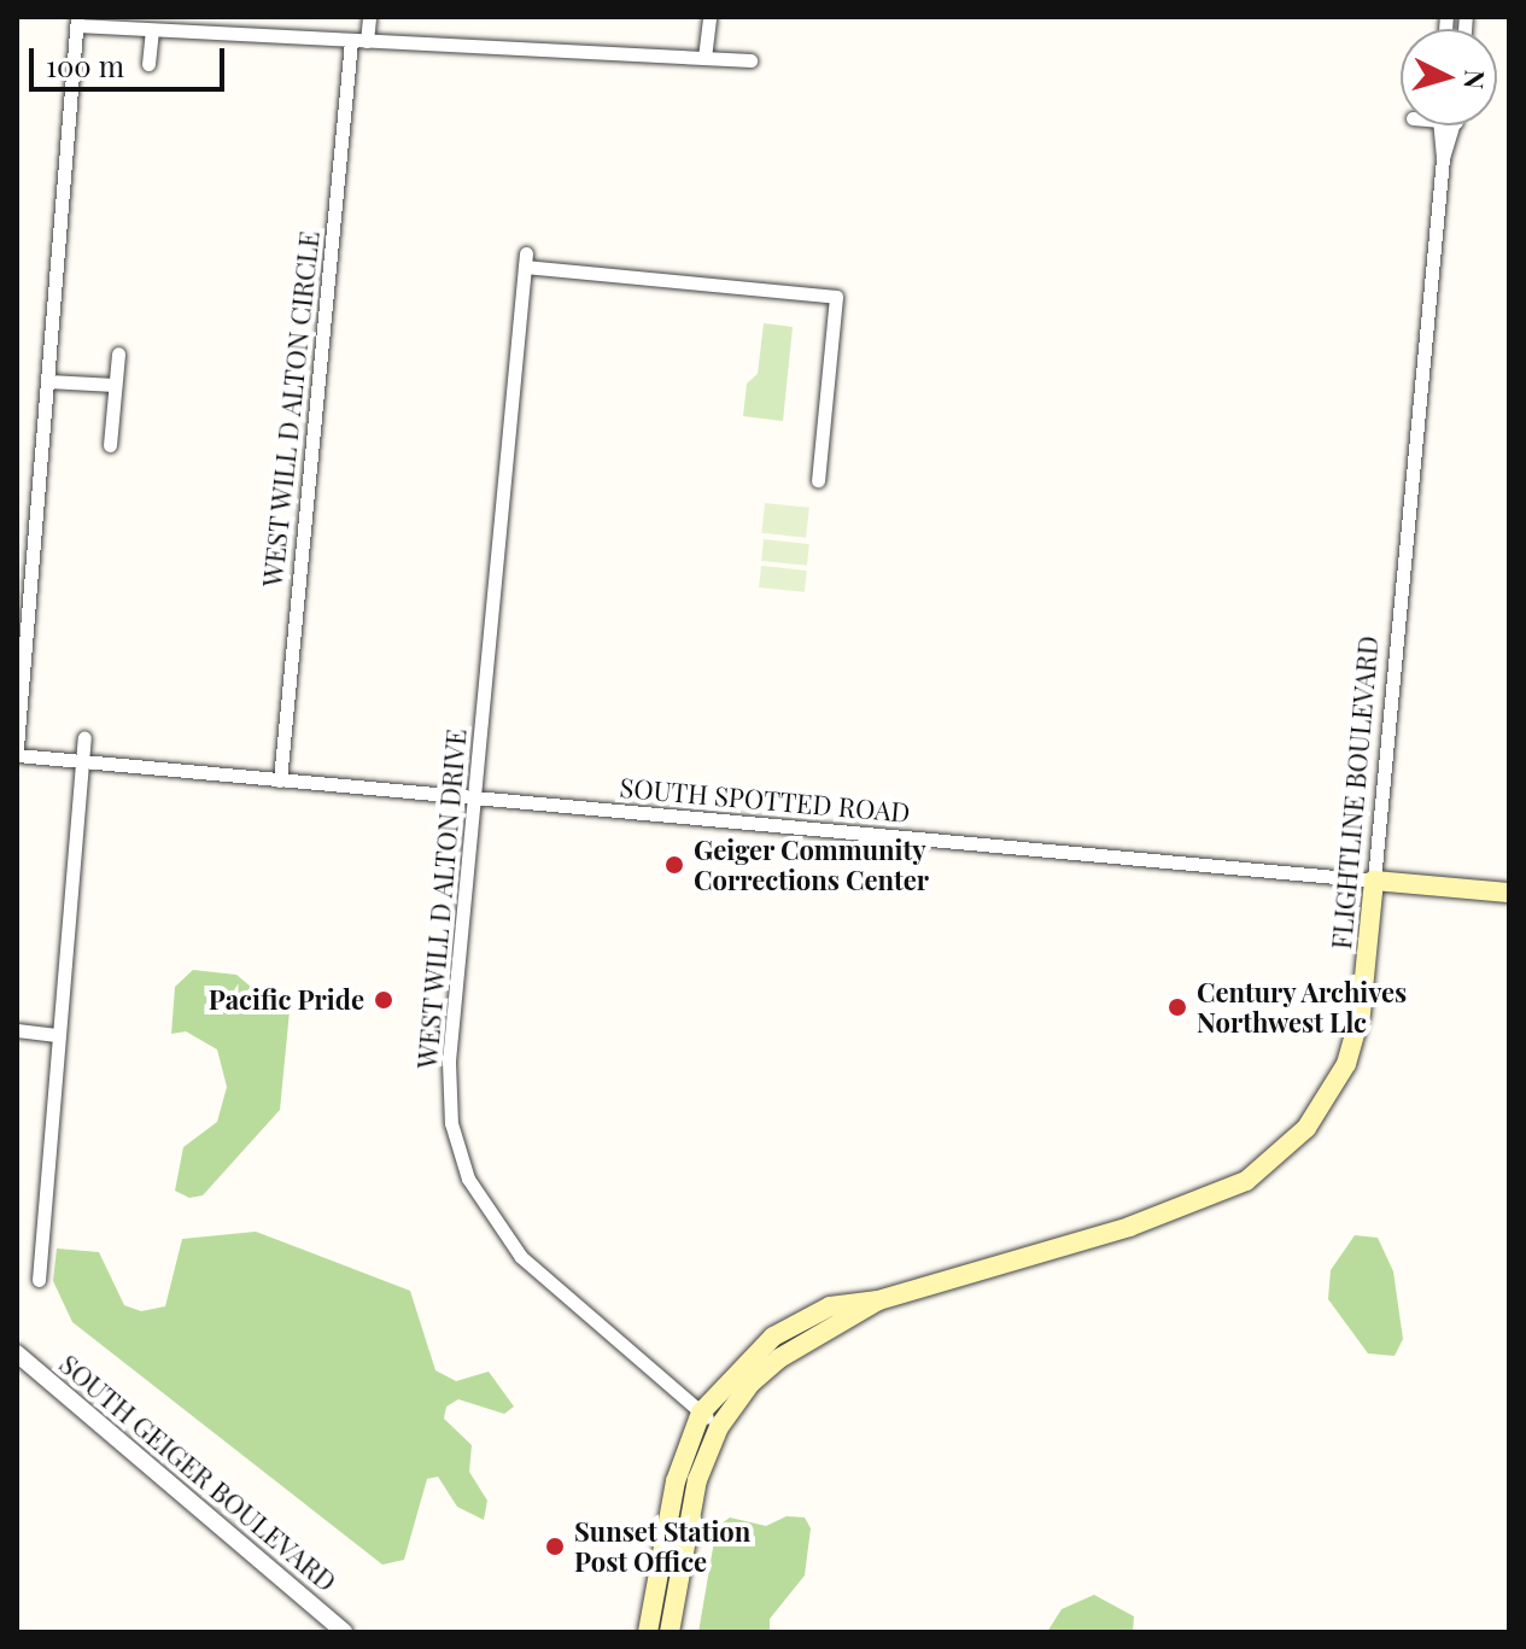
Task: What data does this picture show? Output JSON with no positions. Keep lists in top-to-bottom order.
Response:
{
  "streets": {
    "main road": ["FLIGHTLINE BOULEVARD", "SOUTH SPOTTED ROAD"],
    "street": ["WEST WILL D ALTON CIRCLE", "WEST WILL D ALTON DRIVE", "SOUTH GEIGER BOULEVARD"]
  },
  "crossings": [
    ["WEST WILL D ALTON CIRCLE", "SOUTH SPOTTED ROAD"],
    ["FLIGHTLINE BOULEVARD", "SOUTH SPOTTED ROAD"],
    ["FLIGHTLINE BOULEVARD", "WEST WILL D ALTON DRIVE"],
    ["SOUTH SPOTTED ROAD", "WEST WILL D ALTON DRIVE"]
  ],
  "places": [
    "Geiger Community Corrections Center",
    "Pacific Pride",
    "Century Archives Northwest Llc",
    "Sunset Station Post Office"
  ],
  "scale_bar": "100 m",
  "north": "right"
}
